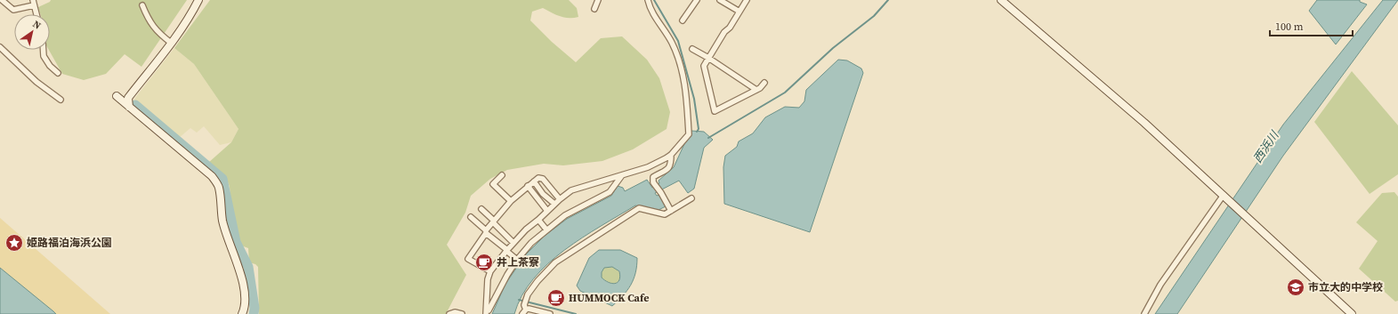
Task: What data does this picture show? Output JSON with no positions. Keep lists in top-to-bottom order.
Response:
{
  "water": ["西浜川"],
  "places": {
    "place": ["姫路福泊海浜公園"],
    "cafe": ["井上茶寮", "HUMMOCK Cafe"],
    "school or university": ["市立大的中学校"]
  },
  "scale_bar": "100 m",
  "north": "top right"
}
